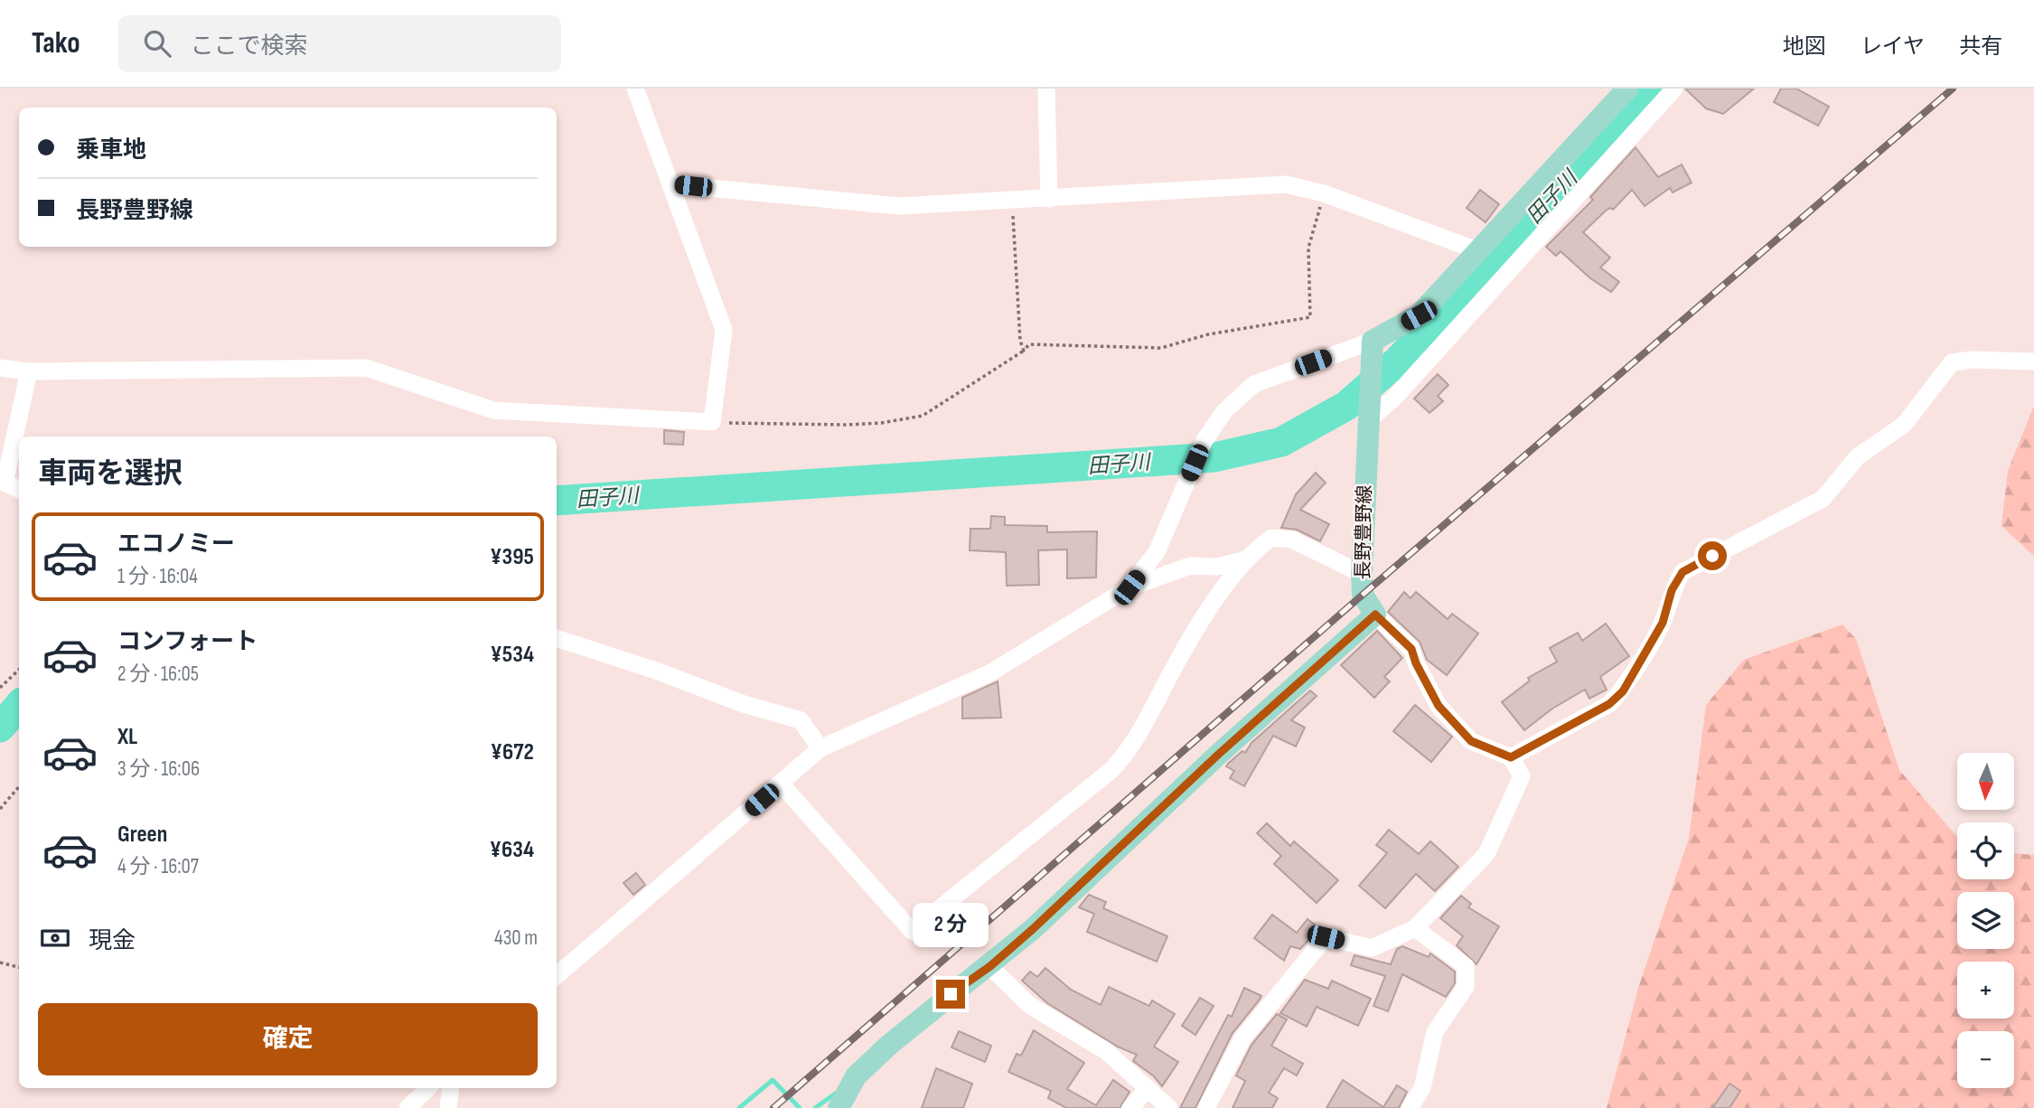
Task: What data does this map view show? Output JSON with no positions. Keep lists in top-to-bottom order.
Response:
{
  "streets": {
    "main road": ["長野豊野線"]
  },
  "water": ["田子川"],
  "north": "bottom",
  "page": {
    "header": "Tako",
    "search": "ここで検索",
    "nav": ["地図", "レイヤ", "共有"],
    "banner": ["乗車地", "長野豊野線"],
    "heading": "車両を選択",
    "list": [
      {
        "name": "エコノミー",
        "note": "1 分 · 16:04",
        "value": "¥395"
      },
      {
        "name": "コンフォート",
        "note": "2 分 · 16:05",
        "value": "¥534"
      },
      {
        "name": "XL",
        "note": "3 分 · 16:06",
        "value": "¥672"
      },
      {
        "name": "Green",
        "note": "4 分 · 16:07",
        "value": "¥634"
      }
    ],
    "map_buttons": ["+", "−"],
    "bubble": "2 分",
    "pay": ["現金", "430 m"],
    "buttons": "確定"
  }
}
